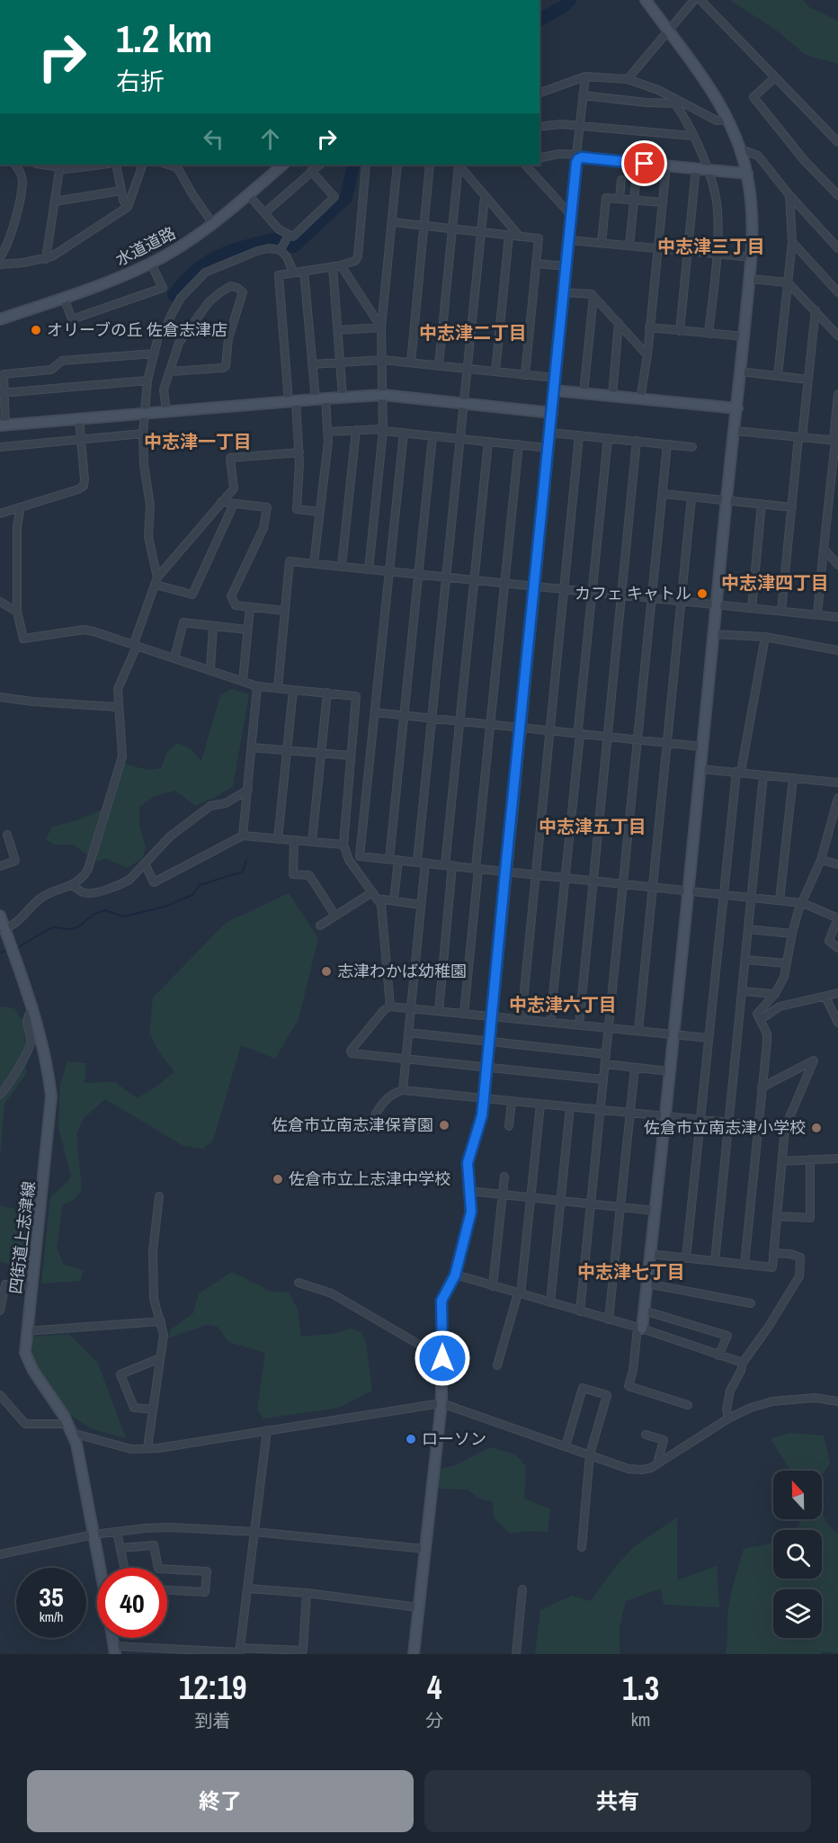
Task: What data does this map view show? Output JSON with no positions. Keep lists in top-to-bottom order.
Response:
{
  "streets": {
    "street": ["水道道路", "四街道上志津線"]
  },
  "districts": [
    "中志津三丁目",
    "中志津二丁目",
    "中志津一丁目",
    "中志津四丁目",
    "中志津五丁目",
    "中志津六丁目",
    "中志津七丁目"
  ],
  "places": [
    "オリーブの丘 佐倉志津店",
    "カフェ キャトル",
    "志津わかば幼稚園",
    "佐倉市立南志津保育園",
    "佐倉市立南志津小学校",
    "佐倉市立上志津中学校",
    "ローソン"
  ],
  "north": "top",
  "page": {
    "turn": ["1.2 km", "右折"],
    "speed": "35 km/h",
    "limit": "40",
    "eta": [
      "12:19",
      "到着",
      "4",
      "分",
      "1.3",
      "km"
    ],
    "buttons": ["終了", "共有"]
  }
}
